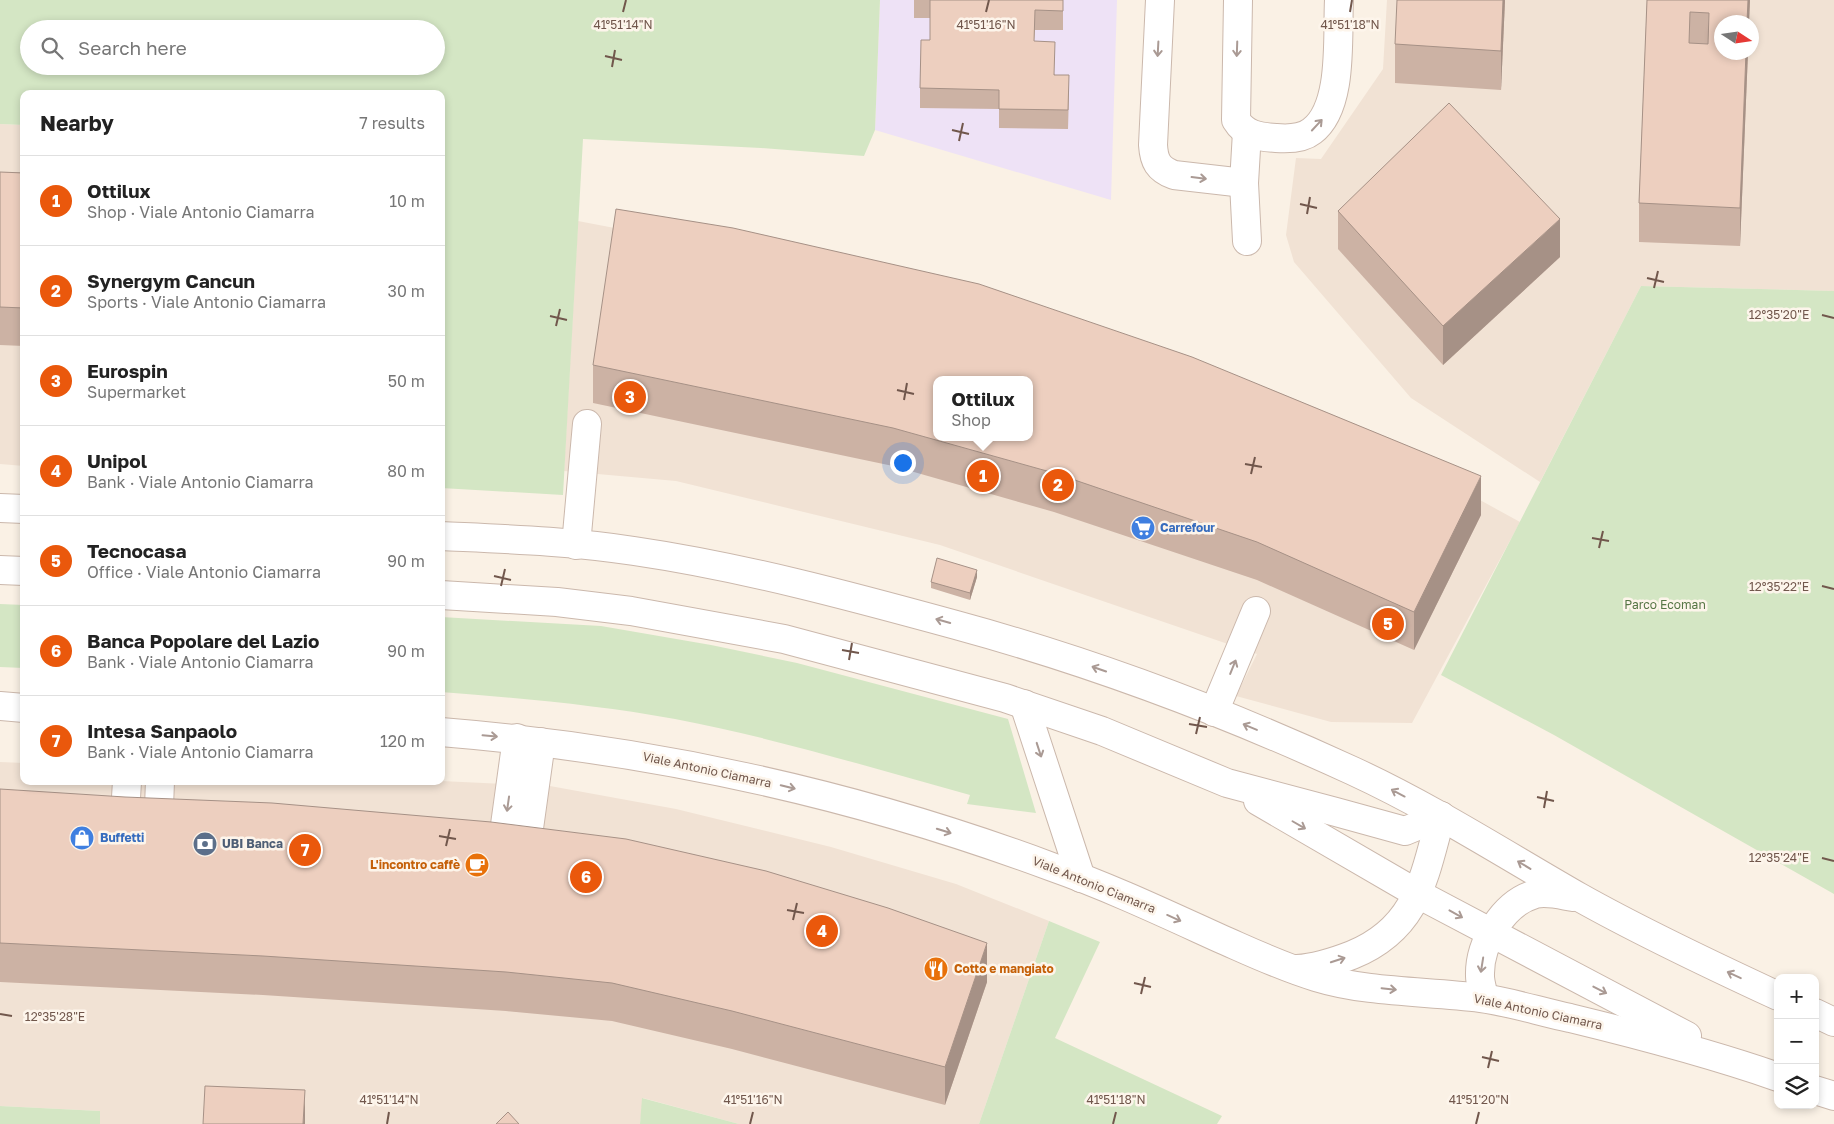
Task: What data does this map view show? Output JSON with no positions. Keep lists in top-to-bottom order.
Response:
{
  "streets": {
    "street": ["Viale Antonio Ciamarra"]
  },
  "parks": ["Parco Ecoman"],
  "places": {
    "supermarket": ["Carrefour"],
    "shop": ["Buffetti"],
    "bank": ["UBI Banca"],
    "cafe": ["L'incontro caffè"],
    "restaurant": ["Cotto e mangiato"]
  },
  "north": "right",
  "page": {
    "search": "Search here",
    "heading": ["Nearby", "7 results"],
    "list": [
      {
        "mark": "1",
        "name": "Ottilux",
        "note": "Shop · Viale Antonio Ciamarra",
        "value": "10 m"
      },
      {
        "mark": "2",
        "name": "Synergym Cancun",
        "note": "Sports · Viale Antonio Ciamarra",
        "value": "30 m"
      },
      {
        "mark": "3",
        "name": "Eurospin",
        "note": "Supermarket",
        "value": "50 m"
      },
      {
        "mark": "4",
        "name": "Unipol",
        "note": "Bank · Viale Antonio Ciamarra",
        "value": "80 m"
      },
      {
        "mark": "5",
        "name": "Tecnocasa",
        "note": "Office · Viale Antonio Ciamarra",
        "value": "90 m"
      },
      {
        "mark": "6",
        "name": "Banca Popolare del Lazio",
        "note": "Bank · Viale Antonio Ciamarra",
        "value": "90 m"
      },
      {
        "mark": "7",
        "name": "Intesa Sanpaolo",
        "note": "Bank · Viale Antonio Ciamarra",
        "value": "120 m"
      }
    ],
    "popup": ["Ottilux", "Shop"],
    "pins": [
      "3",
      "1",
      "2",
      "5",
      "7",
      "6",
      "4"
    ],
    "map_buttons": ["+", "−"]
  },
  "coordinates": [
    "41°51'14\"N",
    "41°51'16\"N",
    "41°51'18\"N",
    "12°35'20\"E",
    "12°35'22\"E",
    "12°35'24\"E",
    "12°35'28\"E",
    "41°51'20\"N"
  ]
}
